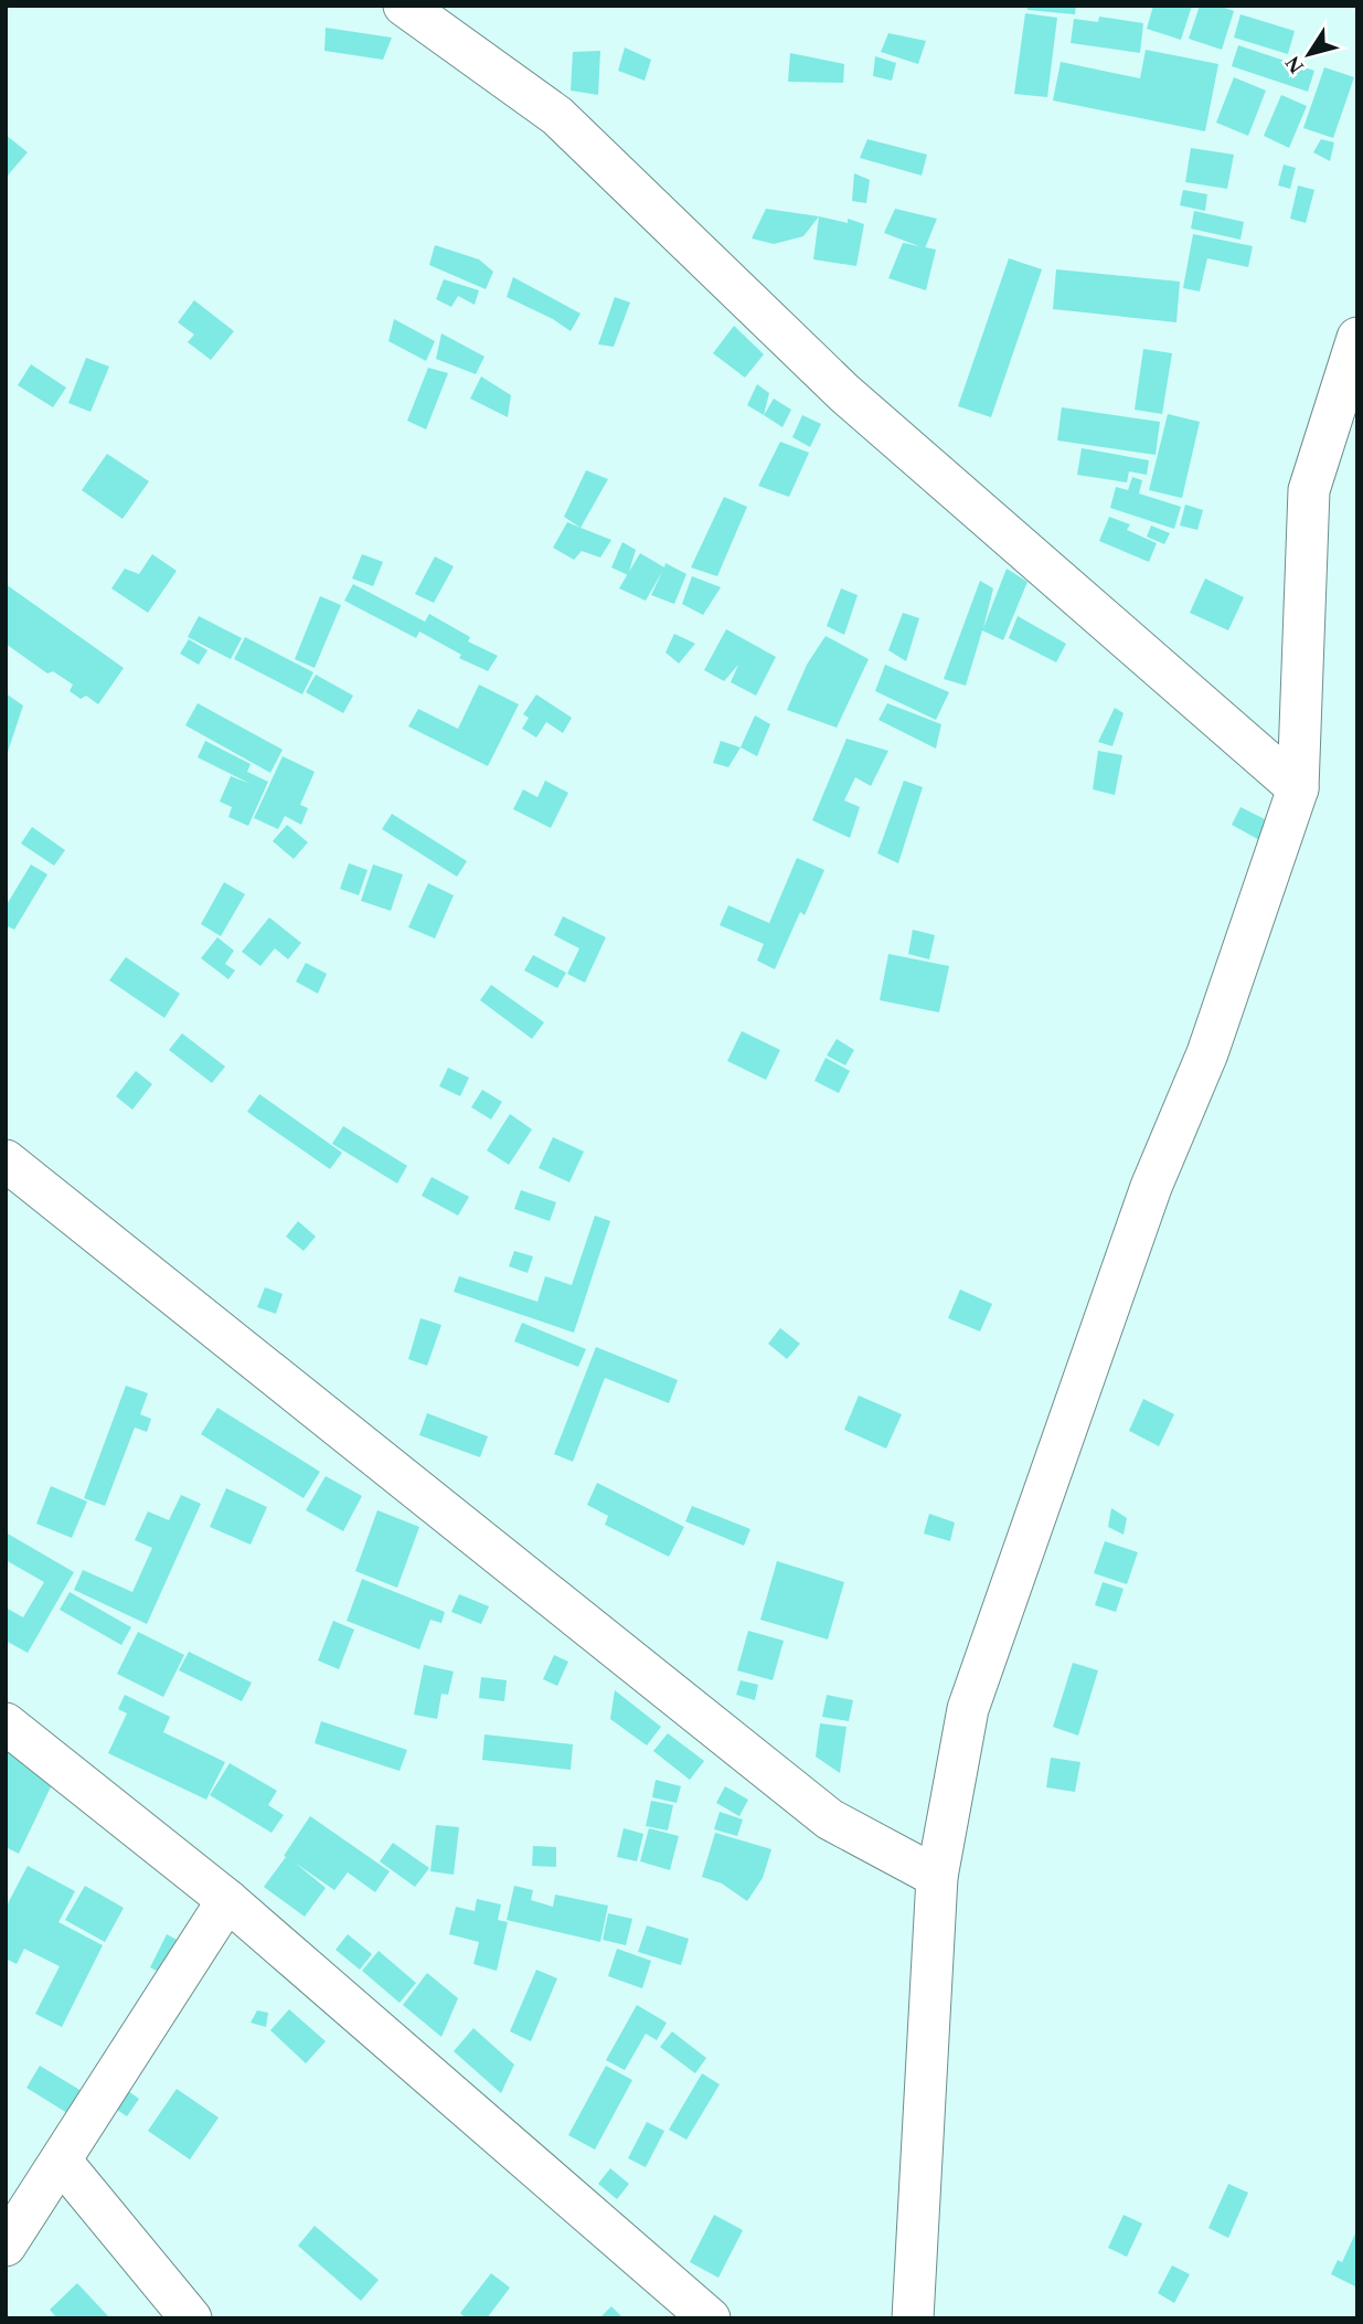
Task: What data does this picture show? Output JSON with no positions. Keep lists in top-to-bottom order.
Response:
{
  "north": "bottom left"
}
